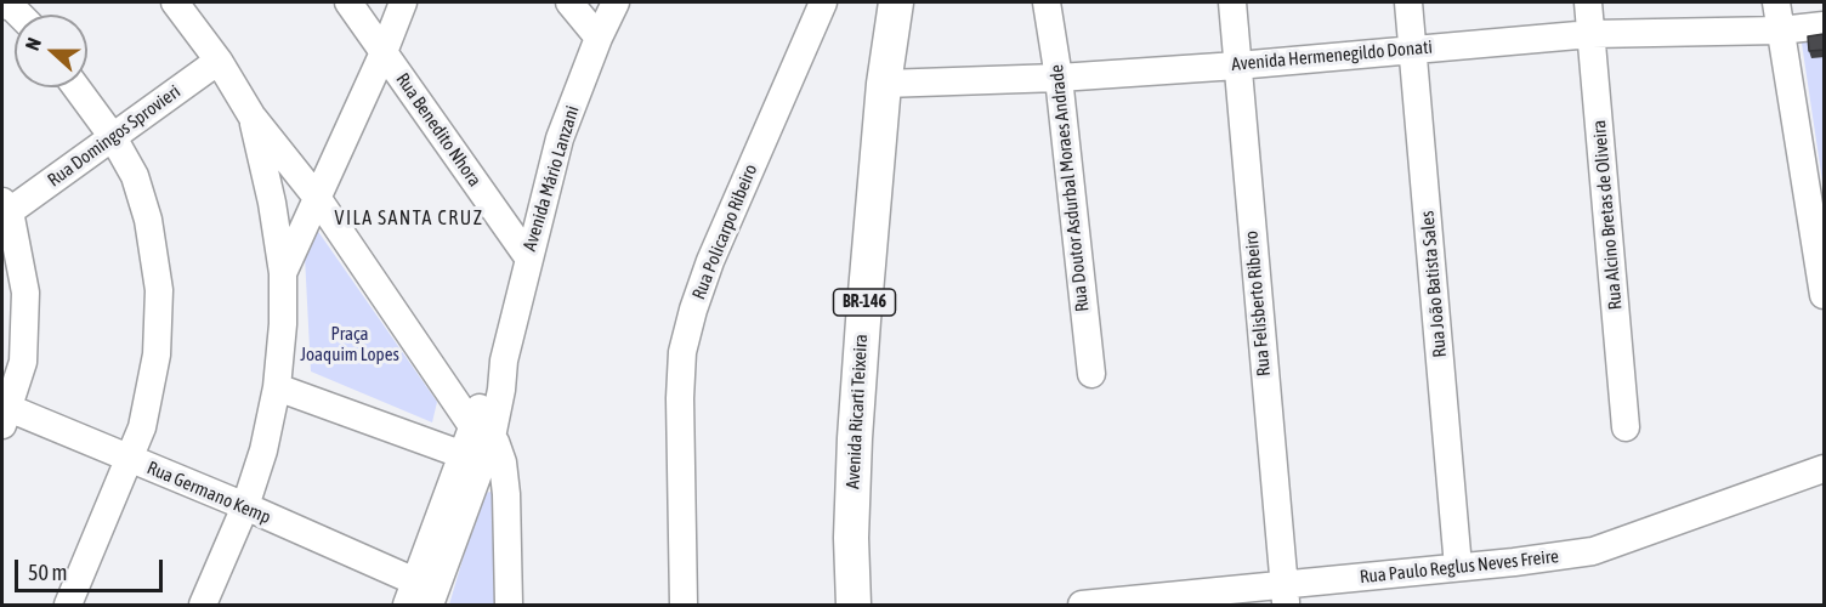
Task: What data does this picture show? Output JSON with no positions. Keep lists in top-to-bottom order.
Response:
{
  "streets": {
    "main road": ["BR-146", "Avenida Ricarti Teixeira"],
    "street": [
      "Avenida Hermenegildo Donati",
      "Rua Benedito Nhora",
      "Rua Domingos Sprovieri",
      "Avenida Mário Lanzani",
      "Rua Doutor Asdurbal Moraes Andrade",
      "Rua Alcino Bretas de Oliveira",
      "Rua Policarpo Ribeiro",
      "Rua João Batista Sales",
      "Rua Felisberto Ribeiro",
      "Rua Germano Kemp",
      "Rua Paulo Reglus Neves Freire"
    ]
  },
  "crossings": [
    ["Avenida Hermenegildo Donati", "Rua Doutor Asdurbal Moraes Andrade"],
    ["Avenida Hermenegildo Donati", "Rua Alcino Bretas de Oliveira"],
    ["Avenida Hermenegildo Donati", "Rua João Batista Sales"],
    ["Avenida Hermenegildo Donati", "Rua Felisberto Ribeiro"],
    ["Avenida Hermenegildo Donati", "Avenida Ricarti Teixeira"],
    ["Rua Benedito Nhora", "Avenida Mário Lanzani"],
    ["Avenida Mário Lanzani", "Rua Germano Kemp"],
    ["Rua João Batista Sales", "Rua Paulo Reglus Neves Freire"],
    ["Rua Felisberto Ribeiro", "Rua Paulo Reglus Neves Freire"]
  ],
  "districts": ["VILA SANTA CRUZ"],
  "parks": ["Praça Joaquim Lopes"],
  "scale_bar": "50 m",
  "north": "left"
}
